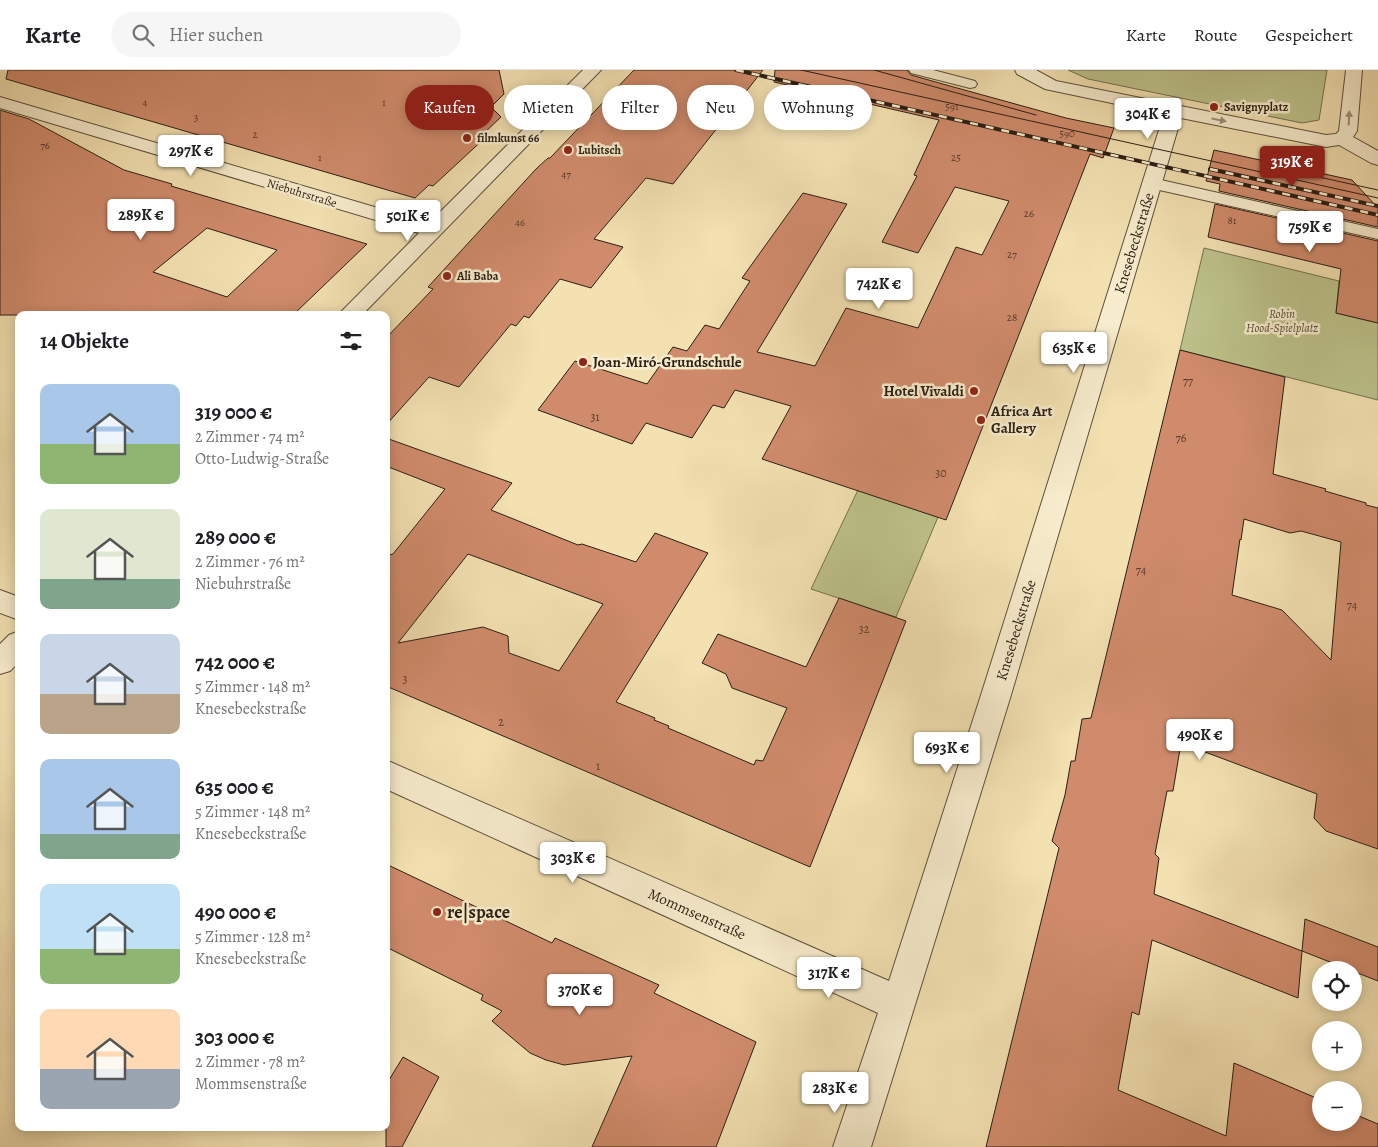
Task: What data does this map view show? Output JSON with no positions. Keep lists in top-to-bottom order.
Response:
{
  "streets": {
    "street": ["Niebuhrstraße", "Knesebeckstraße", "Mommsenstraße"]
  },
  "crossings": [
    ["Knesebeckstraße", "Mommsenstraße"]
  ],
  "parks": ["Robin Hood-Spielplatz"],
  "places": [
    "Savignyplatz",
    "filmkunst 66",
    "Lubitsch",
    "Ali Baba",
    "Joan-Miró-Grundschule",
    "Hotel Vivaldi",
    "Africa Art Gallery",
    "re|space"
  ],
  "house_numbers": [
    "4",
    "1",
    "591",
    "3",
    "590",
    "2",
    "76",
    "1",
    "25",
    "47",
    "26",
    "81",
    "46",
    "27",
    "28",
    "77",
    "31",
    "76",
    "30",
    "74",
    "74",
    "32",
    "3",
    "2",
    "1"
  ],
  "page": {
    "header": "Karte",
    "search": "Hier suchen",
    "nav": ["Karte", "Route", "Gespeichert"],
    "chip": [
      "Kaufen",
      "Mieten",
      "Filter",
      "Neu",
      "Wohnung"
    ],
    "price": [
      "304K €",
      "297K €",
      "319K €",
      "289K €",
      "501K €",
      "759K €",
      "742K €",
      "635K €",
      "490K €",
      "693K €",
      "303K €",
      "317K €",
      "370K €",
      "283K €"
    ],
    "heading": "14 Objekte",
    "list": [
      {
        "name": "319 000 €",
        "note": "2 Zimmer · 74 m² · Otto-Ludwig-Straße"
      },
      {
        "name": "289 000 €",
        "note": "2 Zimmer · 76 m² · Niebuhrstraße"
      },
      {
        "name": "742 000 €",
        "note": "5 Zimmer · 148 m² · Knesebeckstraße"
      },
      {
        "name": "635 000 €",
        "note": "5 Zimmer · 148 m² · Knesebeckstraße"
      },
      {
        "name": "490 000 €",
        "note": "5 Zimmer · 128 m² · Knesebeckstraße"
      },
      {
        "name": "303 000 €",
        "note": "2 Zimmer · 78 m² · Mommsenstraße"
      }
    ],
    "map_buttons": ["+", "−"]
  }
}
